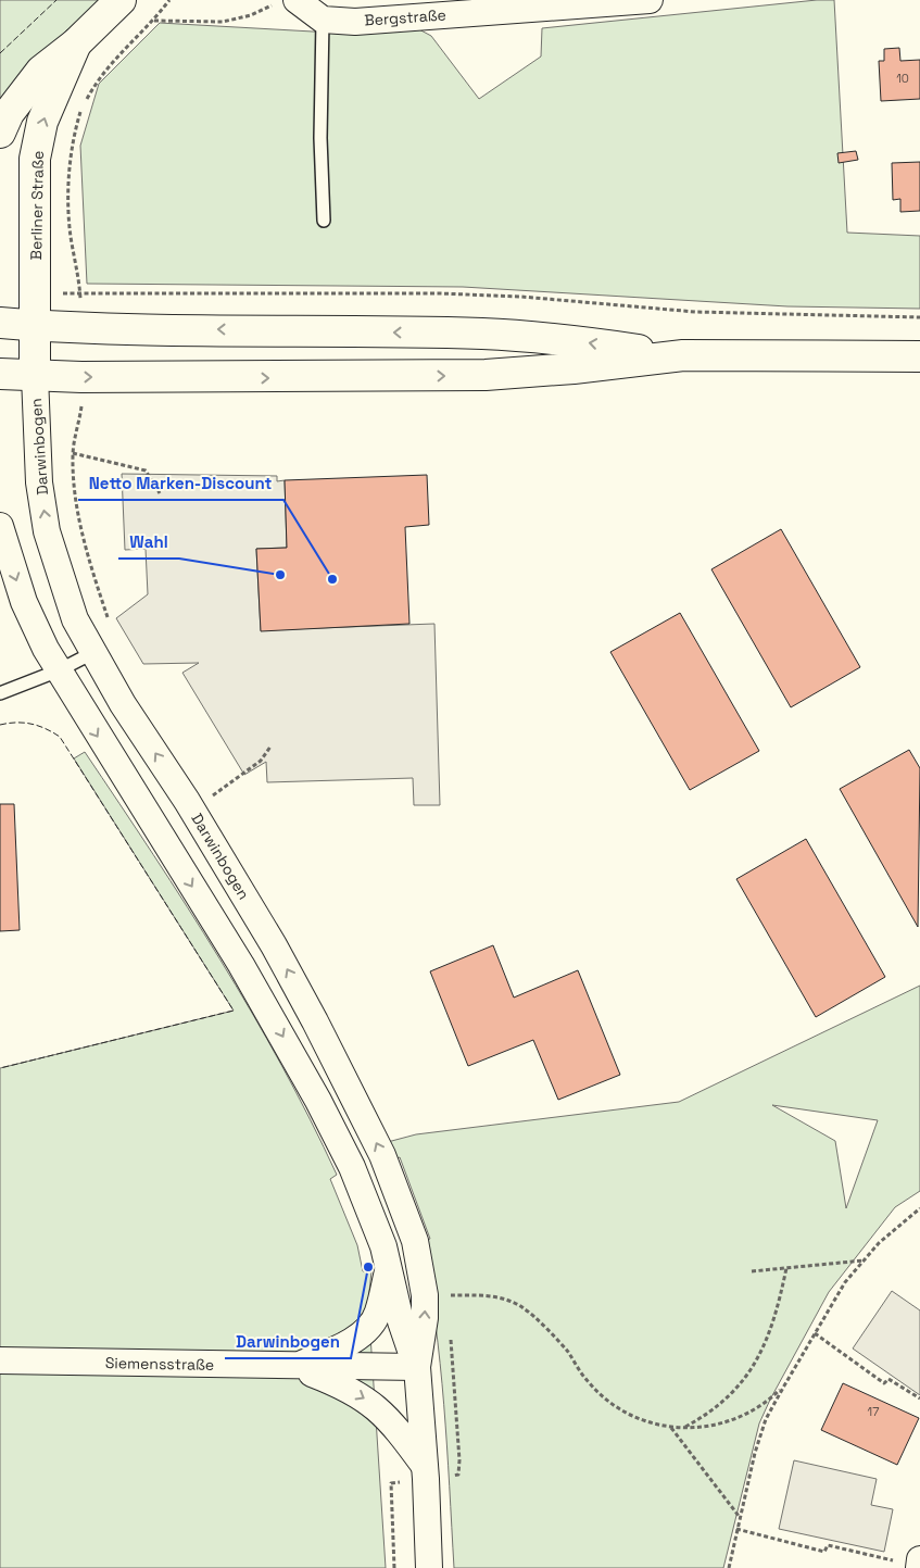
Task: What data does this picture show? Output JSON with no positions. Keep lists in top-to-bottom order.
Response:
{
  "streets": {
    "main road": ["Berliner Straße"],
    "street": ["Bergstraße", "Darwinbogen", "Siemensstraße"]
  },
  "crossings": [
    ["Berliner Straße", "Darwinbogen"],
    ["Darwinbogen", "Siemensstraße"]
  ],
  "one_way": ["Berliner Straße"],
  "places": ["Wahl", "Netto Marken-Discount", "Darwinbogen"],
  "house_numbers": ["10", "17"]
}
